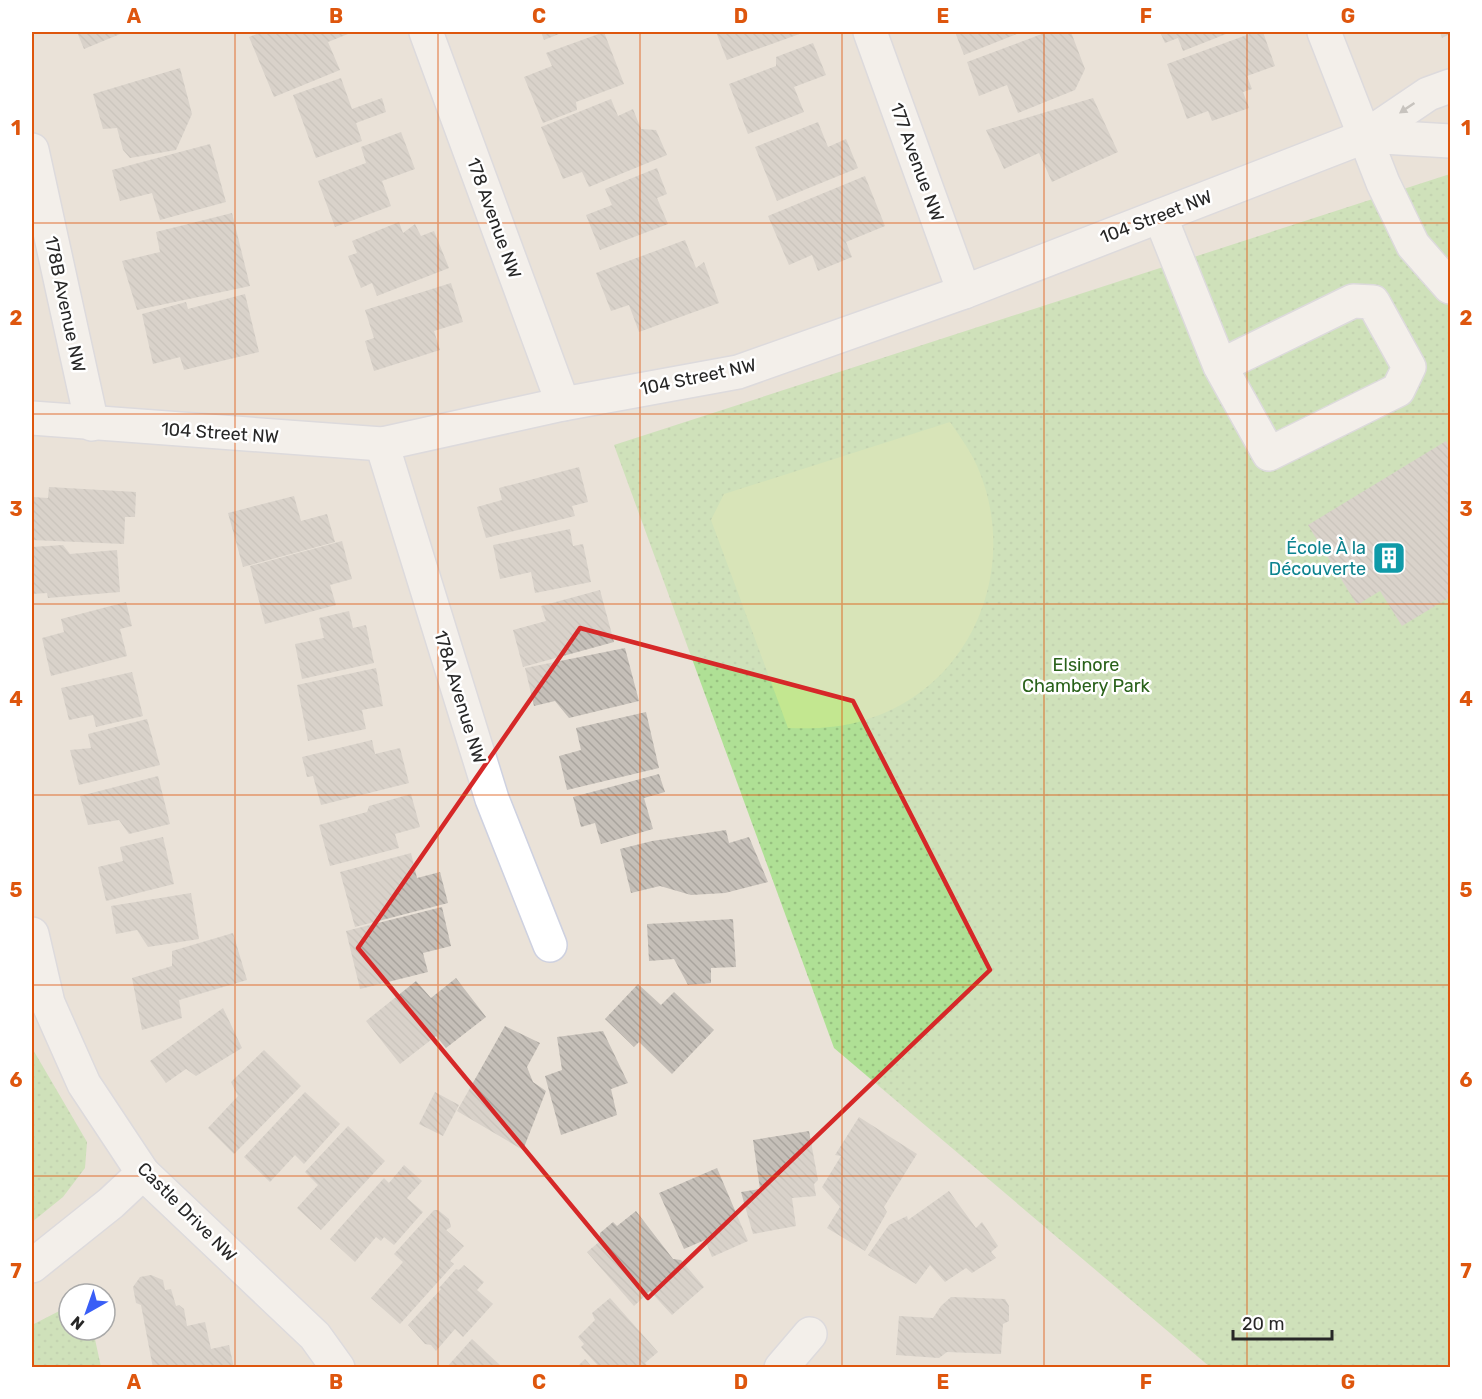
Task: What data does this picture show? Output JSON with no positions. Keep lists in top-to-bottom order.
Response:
{
  "streets": {
    "street": [
      "177 Avenue NW",
      "104 Street NW",
      "178 Avenue NW",
      "178B Avenue NW",
      "178A Avenue NW",
      "Castle Drive NW"
    ]
  },
  "crossings": [
    ["177 Avenue NW", "104 Street NW"],
    ["104 Street NW", "178 Avenue NW"],
    ["104 Street NW", "178B Avenue NW"],
    ["104 Street NW", "178A Avenue NW"]
  ],
  "parks": ["Elsinore Chambery Park"],
  "places": {
    "building": ["École À la Découverte"]
  },
  "scale_bar": "20 m",
  "north": "bottom left",
  "grid": {
    "columns": [
      "A",
      "B",
      "C",
      "D",
      "E",
      "F",
      "G"
    ],
    "rows": [
      "1",
      "2",
      "3",
      "4",
      "5",
      "6",
      "7"
    ]
  }
}
